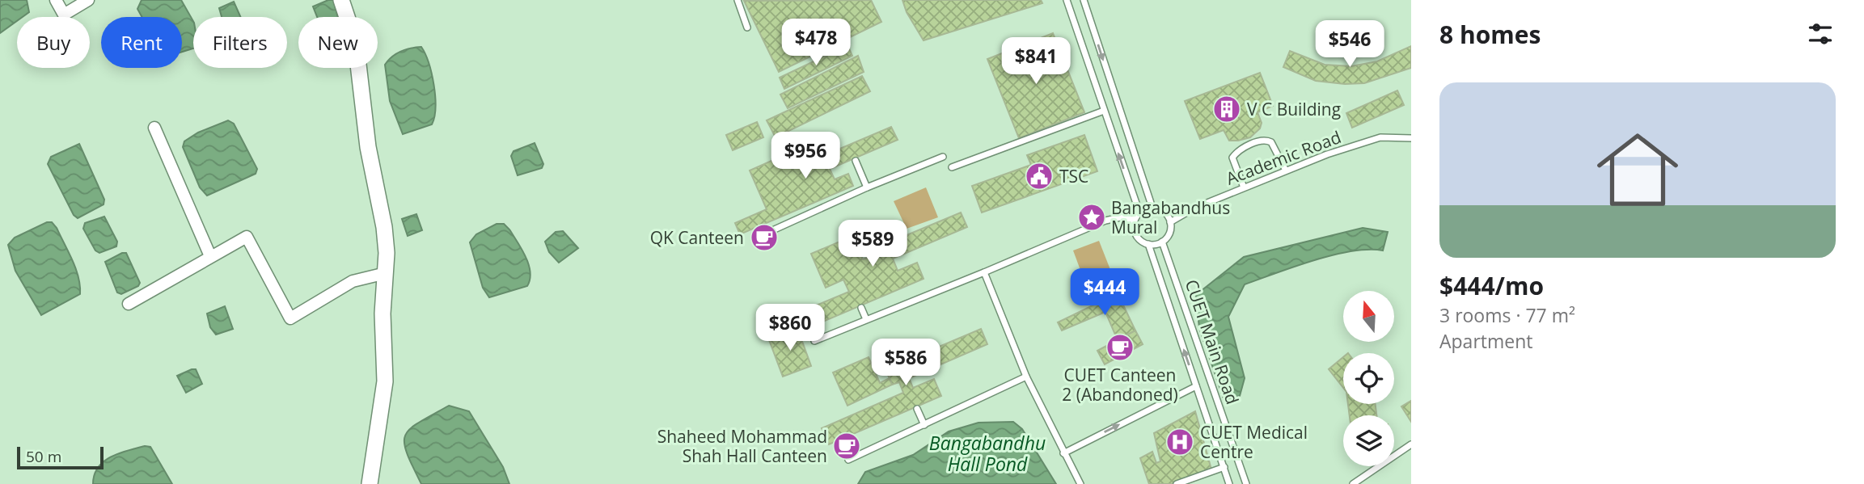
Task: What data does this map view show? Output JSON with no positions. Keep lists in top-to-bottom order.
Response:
{
  "streets": {
    "lane": ["Academic Road", "CUET Main Road"]
  },
  "crossings": [
    ["Academic Road", "CUET Main Road"]
  ],
  "water": ["Bangabandhu Hall Pond"],
  "places": {
    "building": ["V C Building"],
    "public building": ["TSC"],
    "place": ["Bangabandhus Mural"],
    "cafe": ["QK Canteen", "CUET Canteen 2 (Abandoned)", "Shaheed Mohammad Shah Hall Canteen"],
    "hospital": ["CUET Medical Centre"]
  },
  "scale_bar": "50 m",
  "north": "top",
  "page": {
    "heading": "8 homes",
    "chip": [
      "Buy",
      "Rent",
      "Filters",
      "New"
    ],
    "price": [
      "$478",
      "$546",
      "$841",
      "$956",
      "$589",
      "$444",
      "$860",
      "$586"
    ],
    "list": [
      {
        "name": "$444/mo",
        "note": "3 rooms · 77 m² · Apartment"
      }
    ],
    "scale": "50 m"
  }
}
